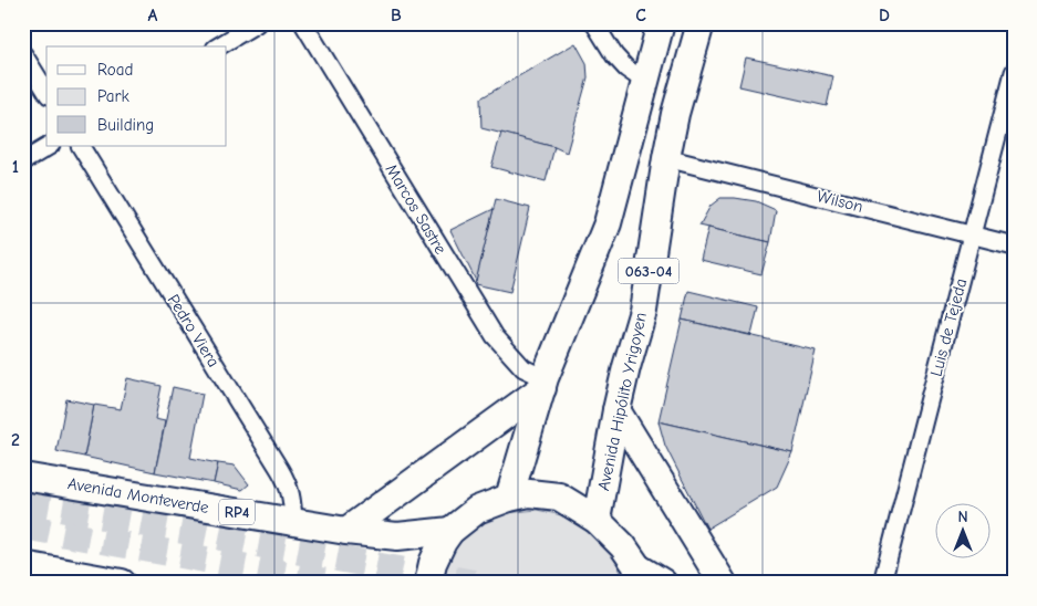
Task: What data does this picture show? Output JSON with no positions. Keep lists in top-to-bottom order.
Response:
{
  "streets": {
    "main road": [
      "063-04",
      "Avenida Hipólito Yrigoyen",
      "Avenida Monteverde",
      "RP4"
    ],
    "street": [
      "Wilson",
      "Marcos Sastre",
      "Luis de Tejeda",
      "Pedro Viera"
    ]
  },
  "crossings": [
    ["Wilson", "Luis de Tejeda"],
    ["Wilson", "Avenida Hipólito Yrigoyen"],
    ["Marcos Sastre", "063-04"],
    ["Pedro Viera", "Avenida Monteverde"]
  ],
  "legend": ["Road", "Park", "Building"],
  "north": "top",
  "grid": {
    "columns": [
      "A",
      "B",
      "C",
      "D"
    ],
    "rows": ["1", "2"]
  }
}
